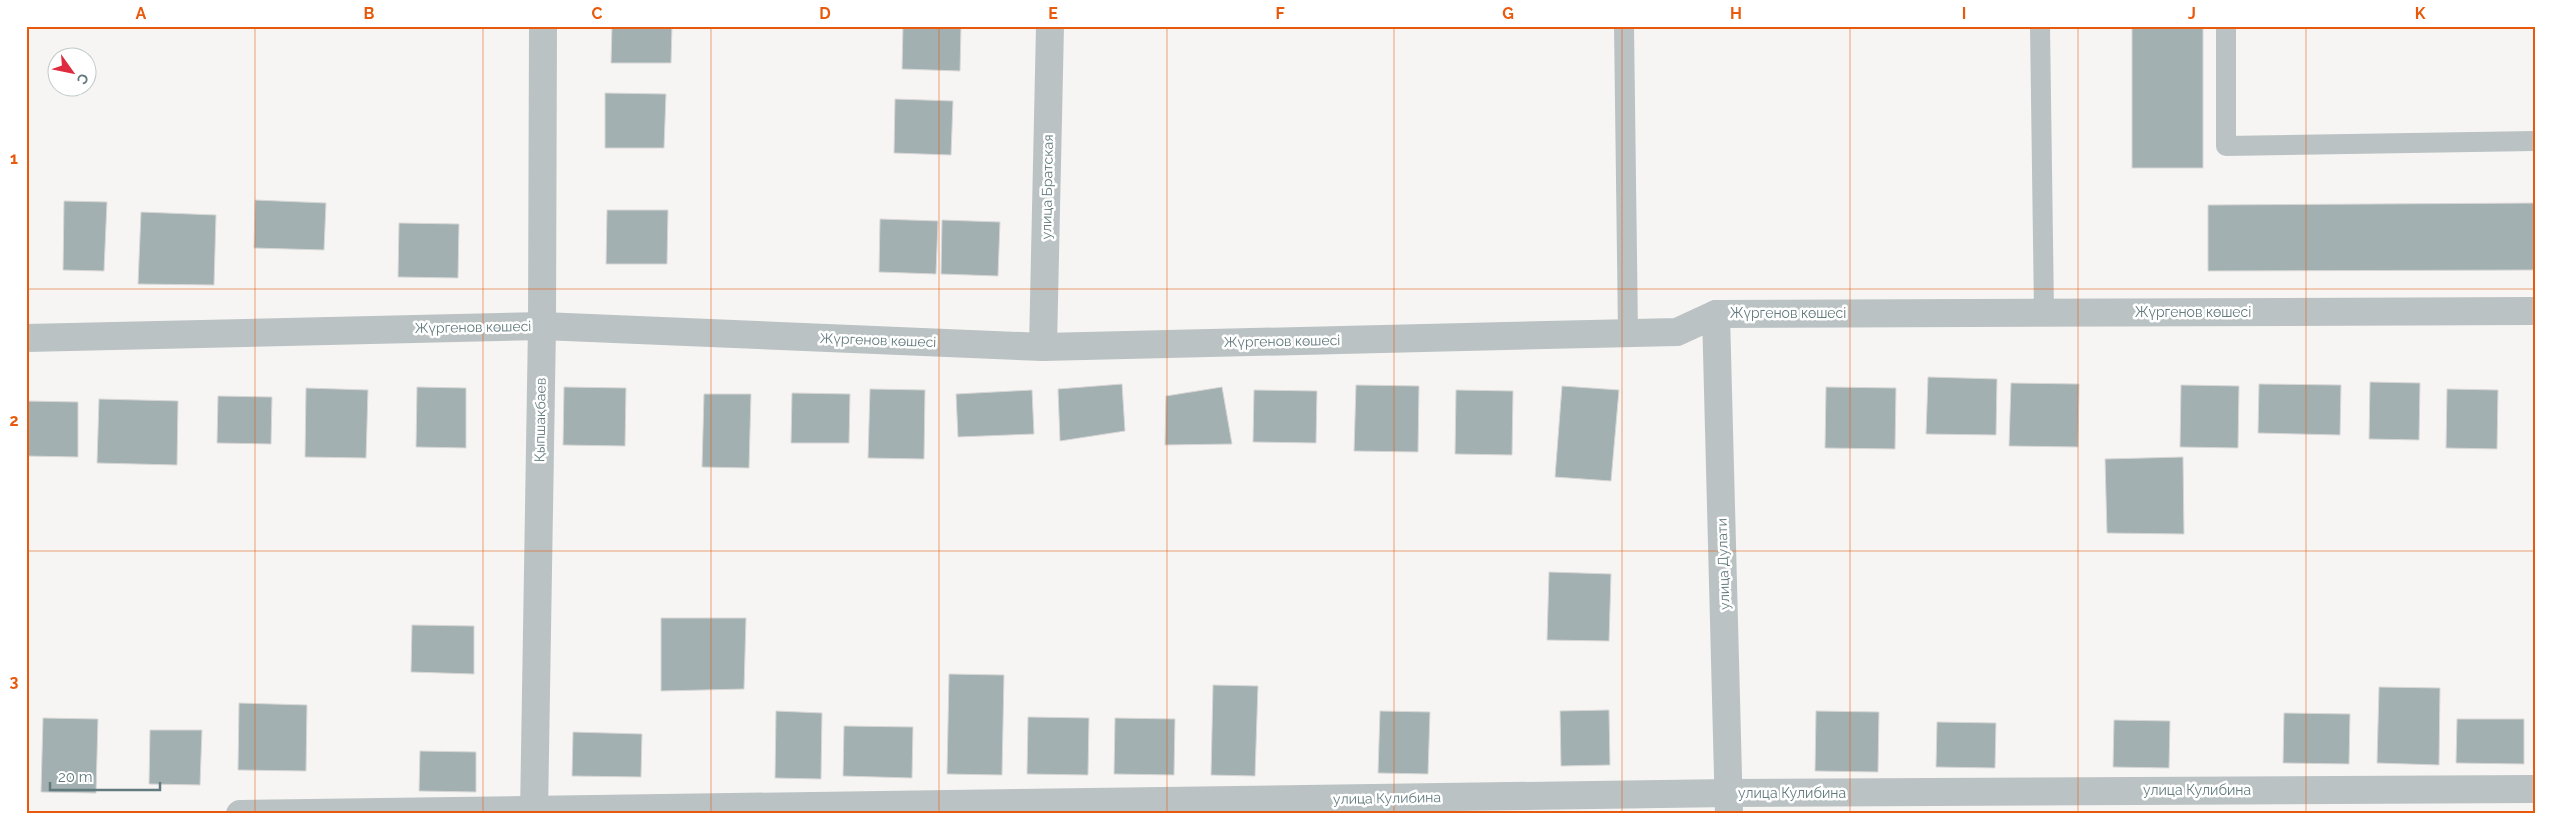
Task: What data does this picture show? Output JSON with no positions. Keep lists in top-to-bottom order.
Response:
{
  "streets": {
    "street": [
      "улица Братская",
      "Жүргенов көшесі",
      "Қыпшақбаев",
      "улица Дулати",
      "улица Кулибина"
    ]
  },
  "crossings": [
    ["улица Братская", "Жүргенов көшесі"],
    ["Жүргенов көшесі", "Қыпшақбаев"],
    ["Жүргенов көшесі", "улица Дулати"],
    ["Қыпшақбаев", "улица Кулибина"],
    ["улица Дулати", "улица Кулибина"]
  ],
  "scale_bar": "20 m",
  "north": "bottom right",
  "grid": {
    "columns": [
      "A",
      "B",
      "C",
      "D",
      "E",
      "F",
      "G",
      "H",
      "I",
      "J",
      "K"
    ],
    "rows": ["1", "2", "3"]
  }
}
